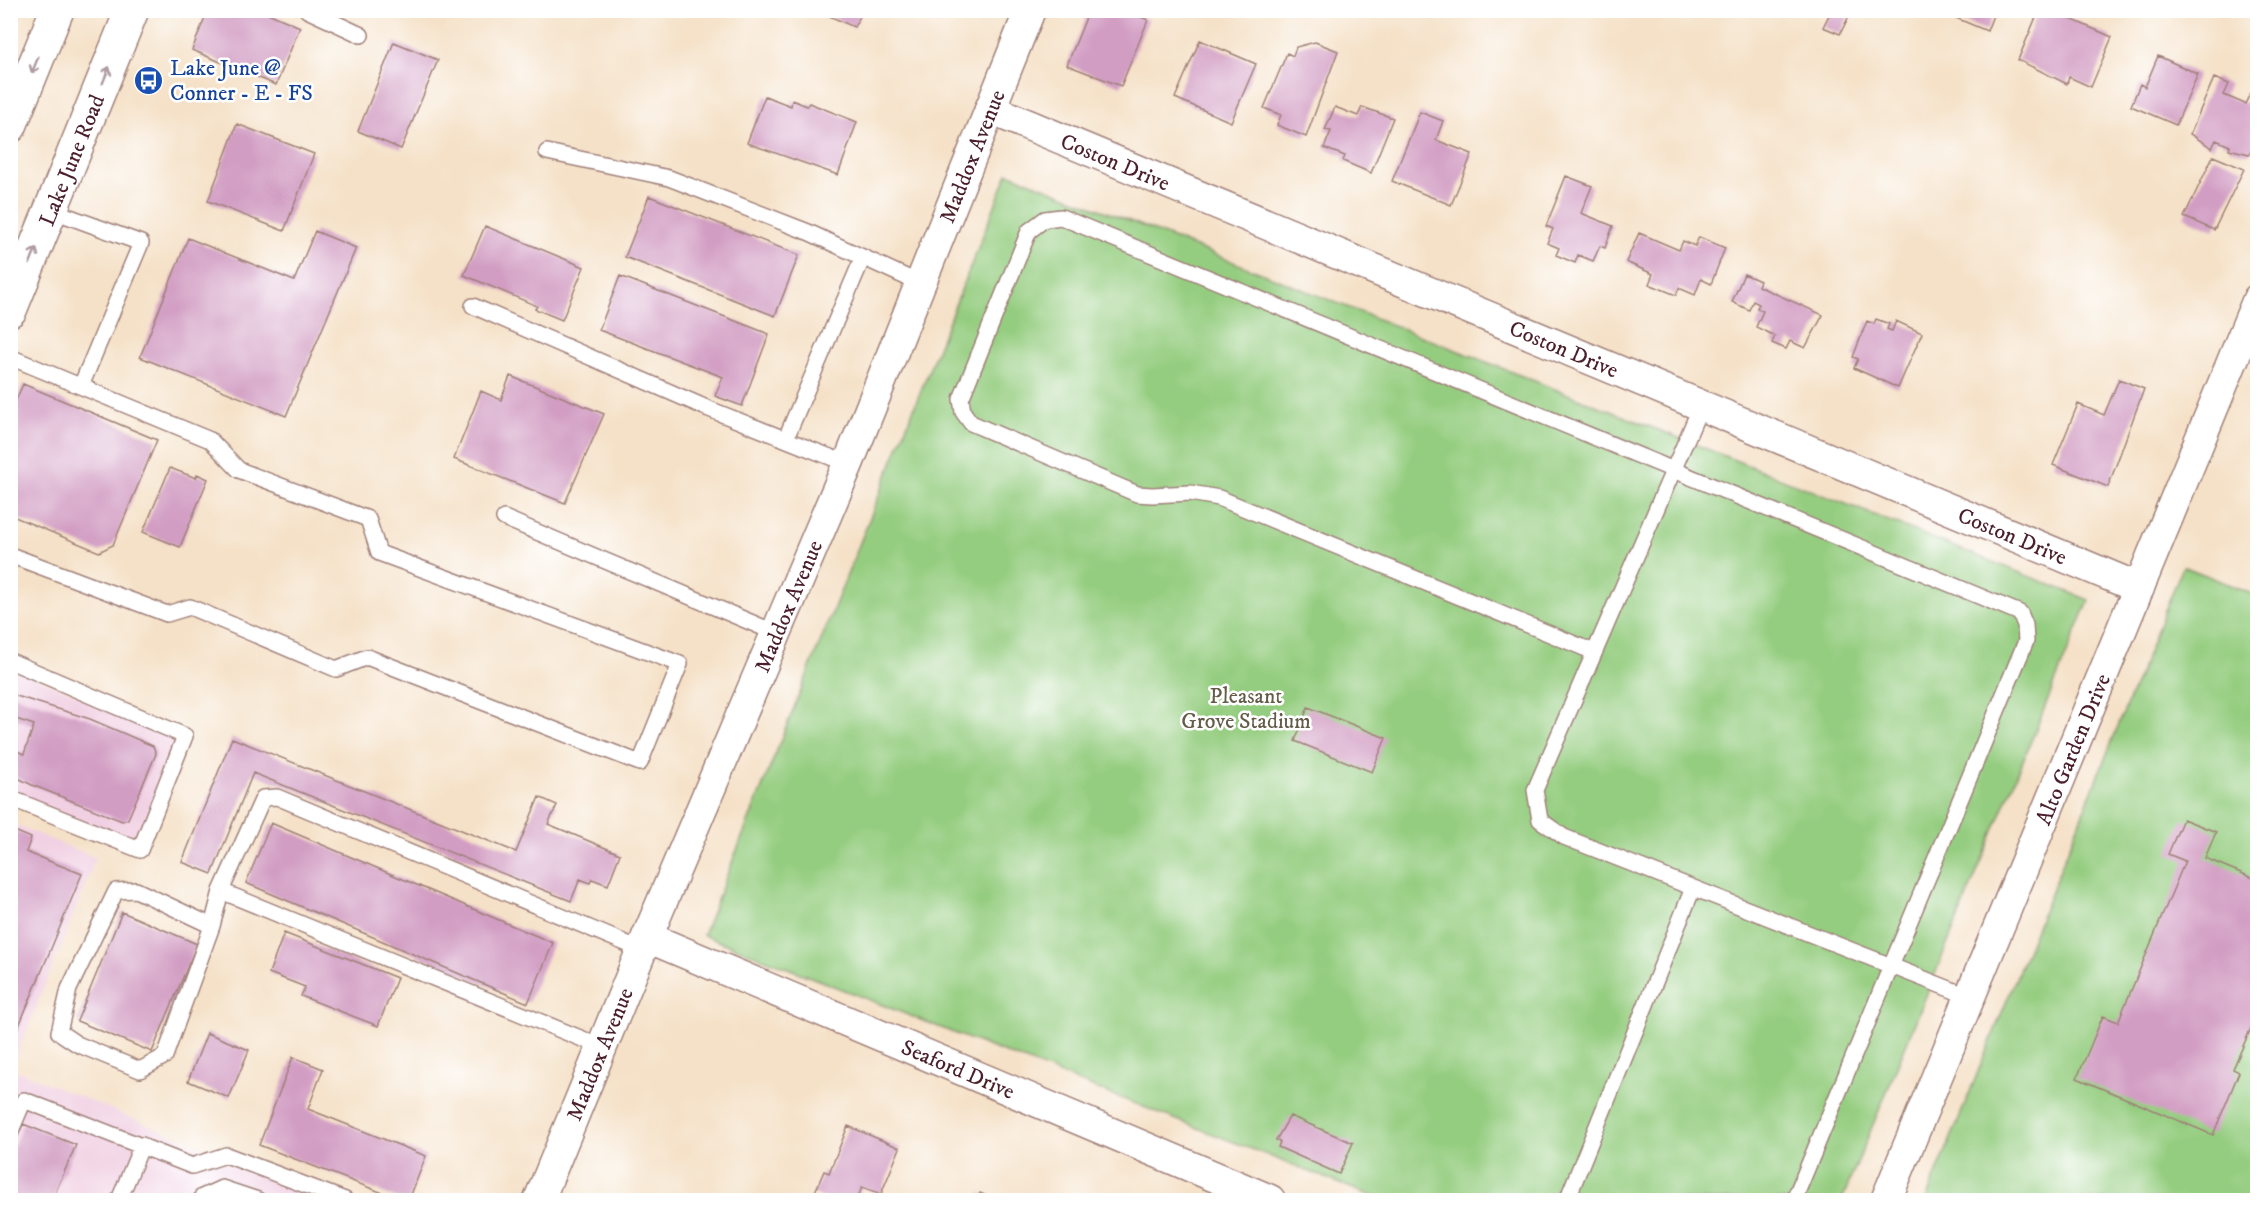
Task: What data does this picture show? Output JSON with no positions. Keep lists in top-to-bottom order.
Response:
{
  "streets": {
    "main road": ["Lake June Road"],
    "street": [
      "Maddox Avenue",
      "Coston Drive",
      "Alto Garden Drive",
      "Seaford Drive"
    ]
  },
  "crossings": [
    ["Maddox Avenue", "Coston Drive"],
    ["Maddox Avenue", "Seaford Drive"],
    ["Coston Drive", "Alto Garden Drive"]
  ],
  "parks": ["Pleasant Grove Stadium"],
  "places": {
    "bus stop": ["Lake June @ Conner - E - FS"]
  }
}
